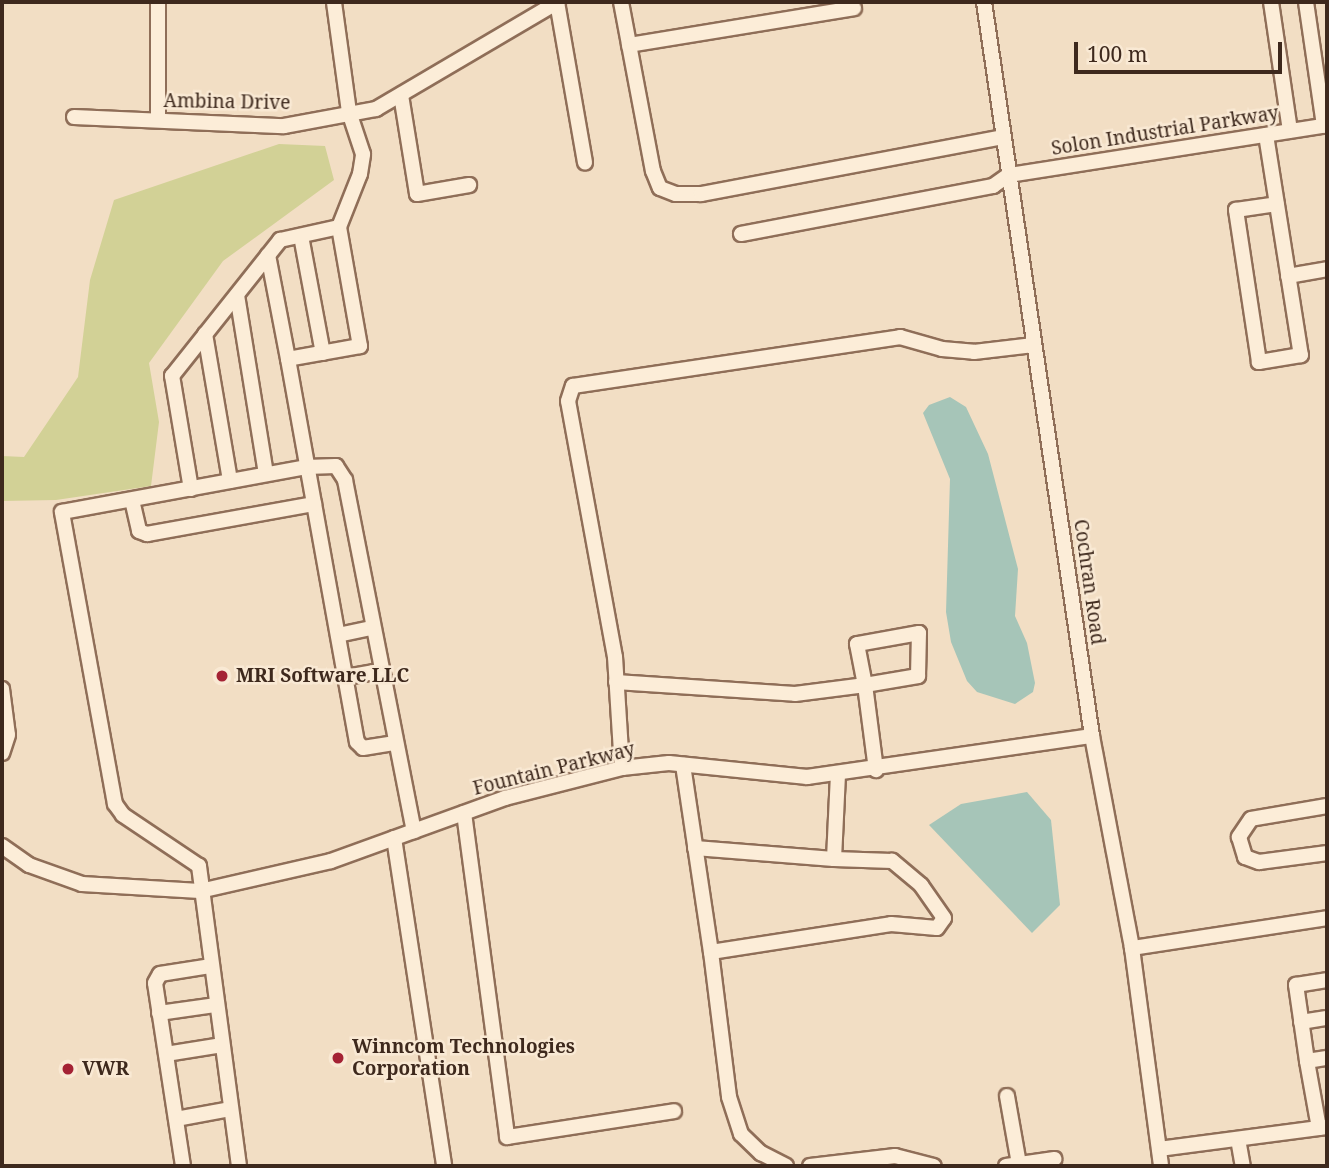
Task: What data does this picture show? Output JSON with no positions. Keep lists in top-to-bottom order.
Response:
{
  "streets": {
    "street": [
      "Ambina Drive",
      "Solon Industrial Parkway",
      "Cochran Road",
      "Fountain Parkway"
    ]
  },
  "crossings": [
    ["Solon Industrial Parkway", "Cochran Road"],
    ["Cochran Road", "Fountain Parkway"]
  ],
  "places": ["MRI Software LLC", "Winncom Technologies Corporation", "VWR"],
  "scale_bar": "100 m"
}
